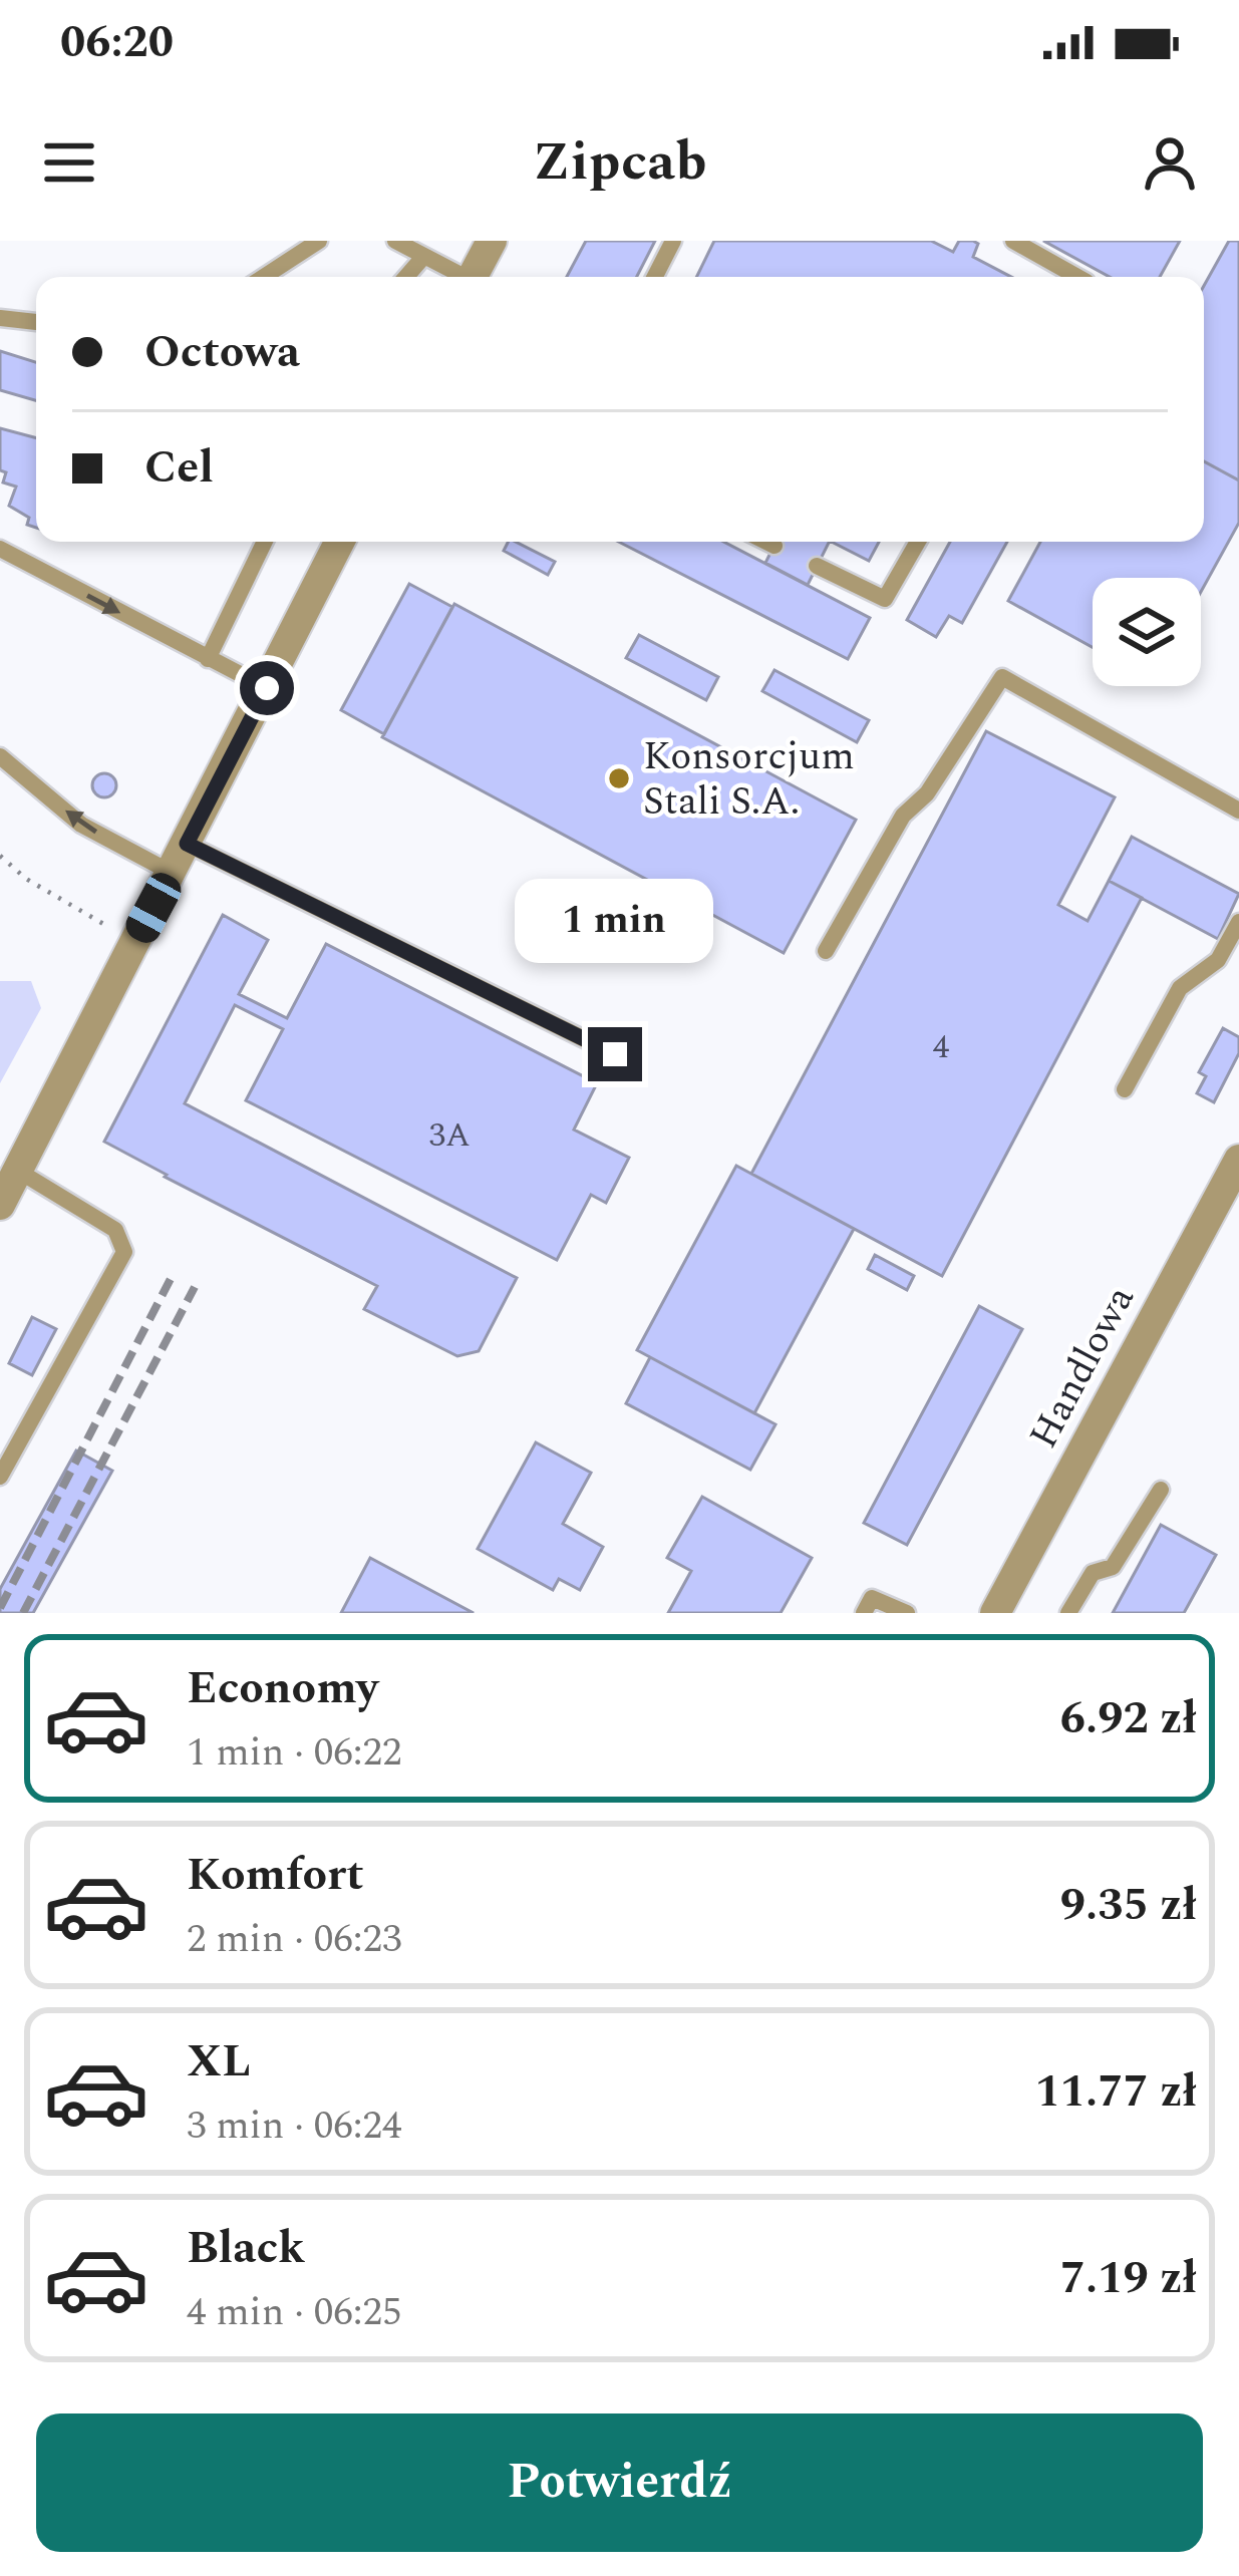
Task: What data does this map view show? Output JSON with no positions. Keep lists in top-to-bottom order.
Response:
{
  "streets": {
    "street": ["Handlowa"]
  },
  "places": ["Konsorcjum Stali S.A."],
  "house_numbers": ["4", "3A"],
  "page": {
    "status": "06:20",
    "header": "Zipcab",
    "banner": ["Octowa", "Cel"],
    "bubble": "1 min",
    "list": [
      {
        "name": "Economy",
        "note": "1 min · 06:22",
        "value": "6.92 zł"
      },
      {
        "name": "Komfort",
        "note": "2 min · 06:23",
        "value": "9.35 zł"
      },
      {
        "name": "XL",
        "note": "3 min · 06:24",
        "value": "11.77 zł"
      },
      {
        "name": "Black",
        "note": "4 min · 06:25",
        "value": "7.19 zł"
      }
    ],
    "buttons": "Potwierdź"
  }
}
